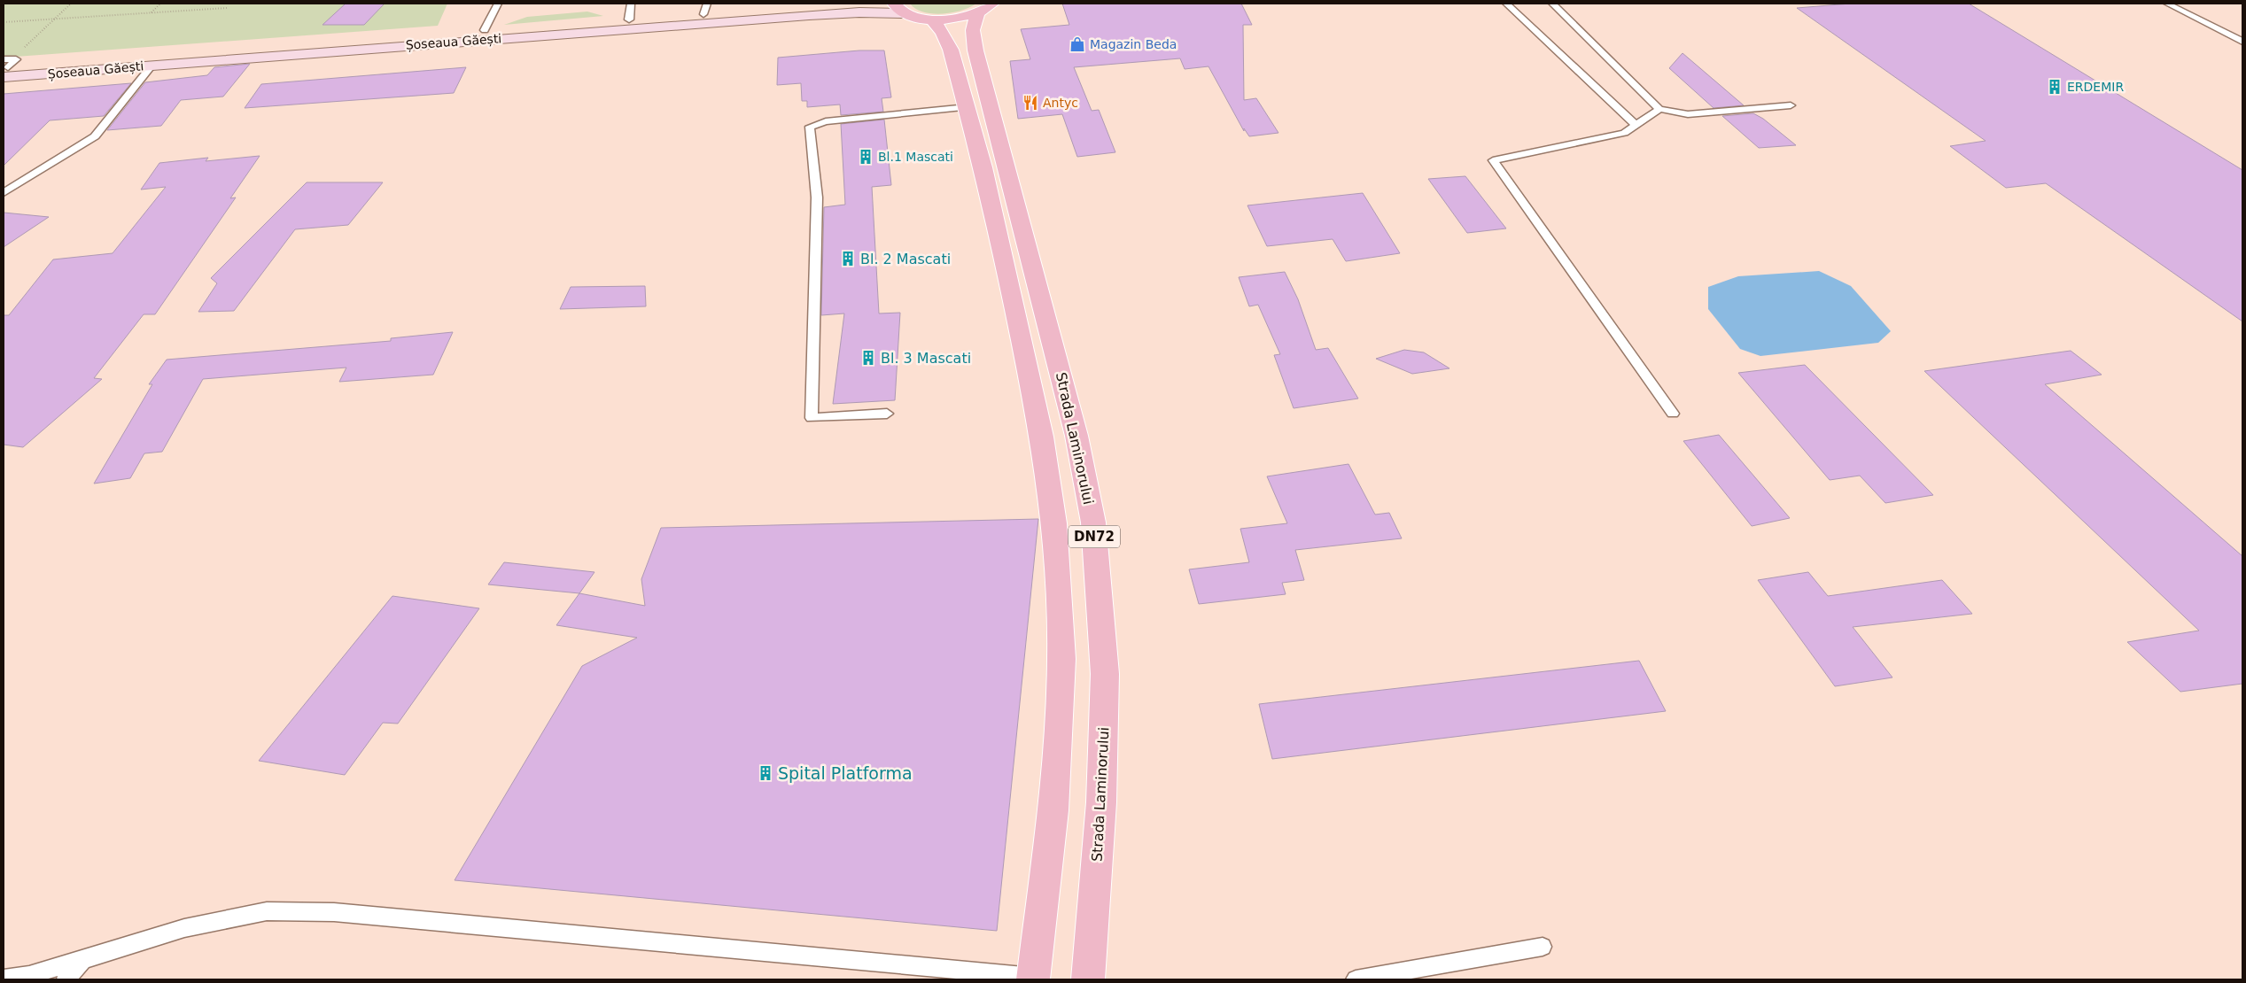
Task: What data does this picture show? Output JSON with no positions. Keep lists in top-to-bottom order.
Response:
{
  "streets": {
    "main road": ["Șoseaua Găești", "Strada Laminorului", "DN72"]
  },
  "crossings": [
    ["Șoseaua Găești", "DN72"],
    ["Strada Laminorului", "DN72"]
  ],
  "places": {
    "shop": ["Magazin Beda"],
    "building": [
      "ERDEMIR",
      "Bl.1 Mascati",
      "Bl. 2 Mascati",
      "Bl. 3 Mascati",
      "Spital Platforma"
    ],
    "restaurant": ["Antyc"]
  }
}
